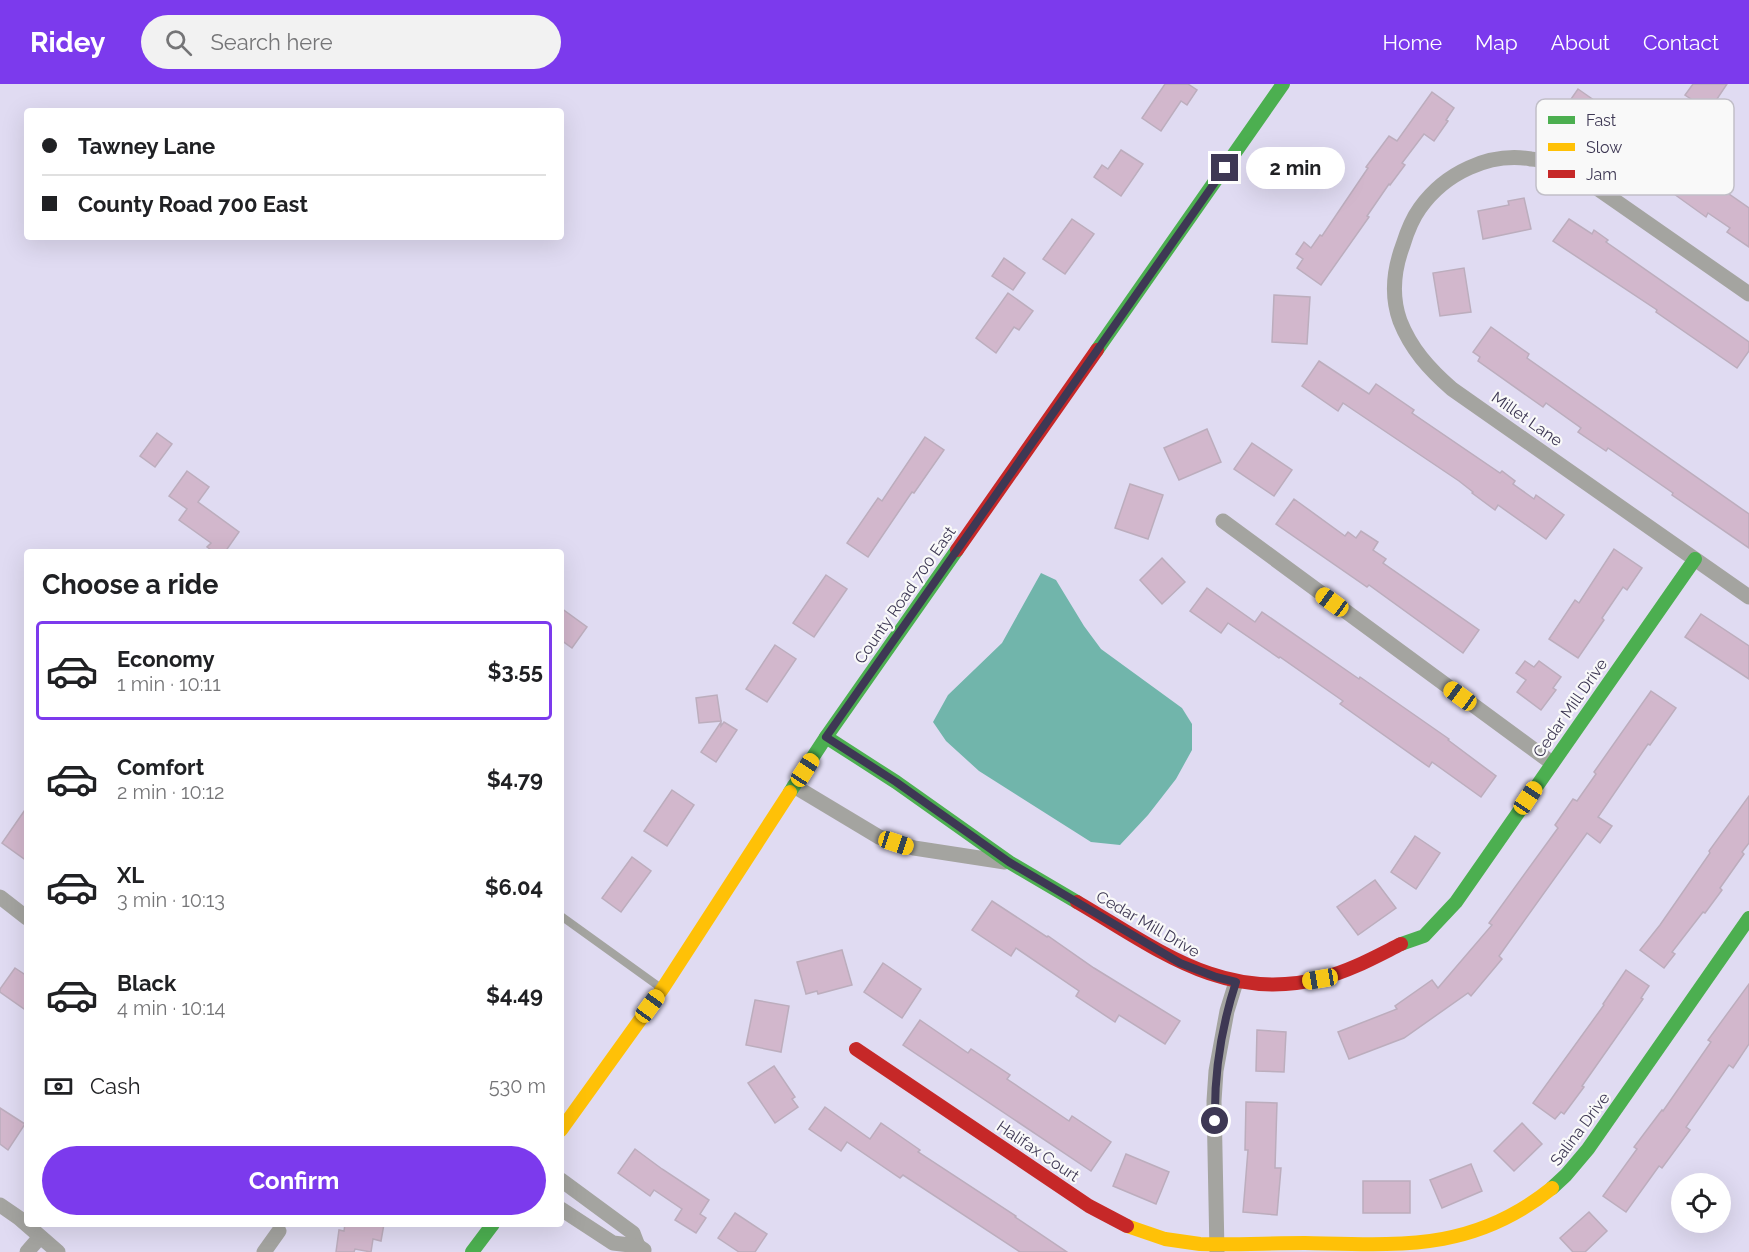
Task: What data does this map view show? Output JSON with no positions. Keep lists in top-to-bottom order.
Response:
{
  "streets": {
    "street": [
      "Millet Lane",
      "County Road 700 East",
      "Cedar Mill Drive",
      "Salina Drive",
      "Halifax Court"
    ]
  },
  "crossings": [
    ["Millet Lane", "Cedar Mill Drive"],
    ["County Road 700 East", "Cedar Mill Drive"],
    ["Salina Drive", "Halifax Court"]
  ],
  "legend": ["Fast", "Slow", "Jam"],
  "page": {
    "header": "Ridey",
    "search": "Search here",
    "nav": [
      "Home",
      "Map",
      "About",
      "Contact"
    ],
    "banner": ["Tawney Lane", "County Road 700 East"],
    "bubble": "2 min",
    "heading": "Choose a ride",
    "list": [
      {
        "name": "Economy",
        "note": "1 min · 10:11",
        "value": "$3.55"
      },
      {
        "name": "Comfort",
        "note": "2 min · 10:12",
        "value": "$4.79"
      },
      {
        "name": "XL",
        "note": "3 min · 10:13",
        "value": "$6.04"
      },
      {
        "name": "Black",
        "note": "4 min · 10:14",
        "value": "$4.49"
      }
    ],
    "pay": ["Cash", "530 m"],
    "buttons": "Confirm"
  }
}
